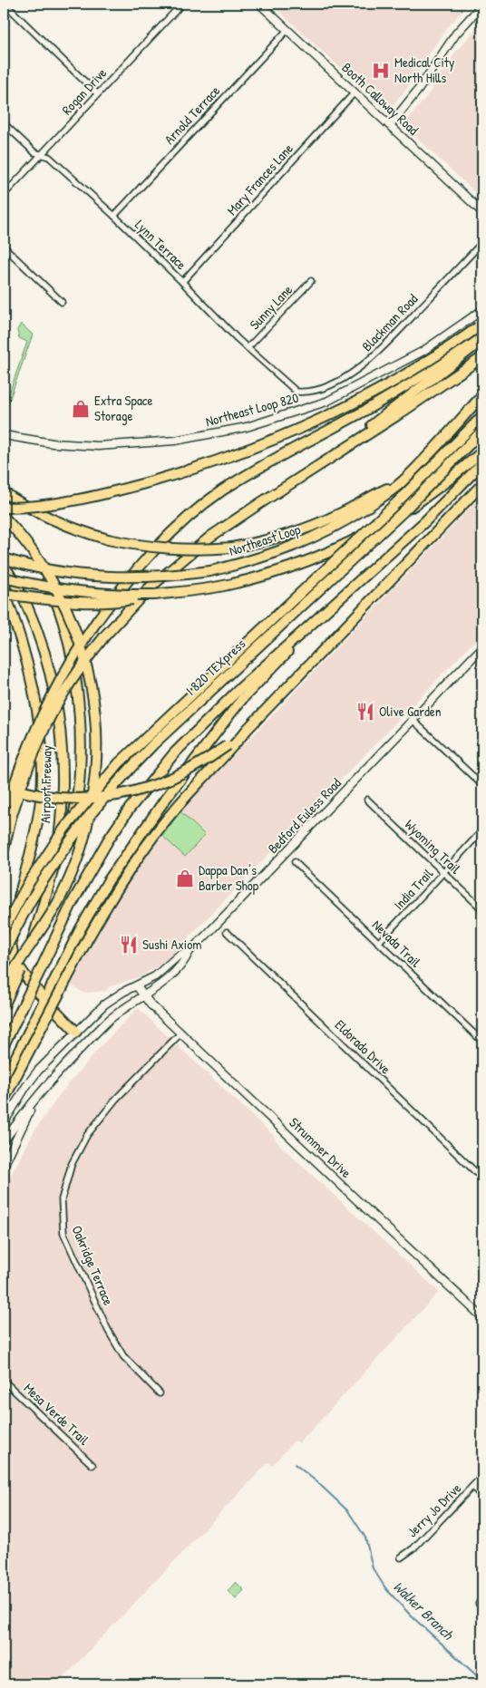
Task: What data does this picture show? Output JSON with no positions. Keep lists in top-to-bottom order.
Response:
{
  "streets": {
    "highway": ["Northeast Loop", "I 820 TEXpress", "Airport Freeway"],
    "main road": [
      "Booth Calloway Road",
      "Northeast Loop 820",
      "Bedford Euless Road",
      "Strummer Drive"
    ],
    "street": [
      "Rogan Drive",
      "Arnold Terrace",
      "Mary Frances Lane",
      "Lynn Terrace",
      "Sunny Lane",
      "Blackman Road",
      "Wyoming Trail",
      "India Trail",
      "Nevada Trail",
      "Eldorado Drive",
      "Oakridge Terrace",
      "Mesa Verde Trail",
      "Jerry Jo Drive"
    ]
  },
  "crossings": [
    ["Rogan Drive", "Lynn Terrace"],
    ["Booth Calloway Road", "Arnold Terrace"],
    ["Booth Calloway Road", "Mary Frances Lane"],
    ["Arnold Terrace", "Lynn Terrace"],
    ["Mary Frances Lane", "Lynn Terrace"],
    ["Lynn Terrace", "Sunny Lane"],
    ["Lynn Terrace", "Blackman Road"],
    ["Bedford Euless Road", "Strummer Drive"],
    ["Wyoming Trail", "India Trail"],
    ["India Trail", "Nevada Trail"],
    ["Strummer Drive", "Oakridge Terrace"]
  ],
  "water": ["Walker Branch"],
  "places": {
    "hospital": ["Medical City North Hills"],
    "shop": ["Extra Space Storage", "Dappa Dan’s Barber Shop"],
    "restaurant": ["Olive Garden", "Sushi Axiom"]
  }
}
